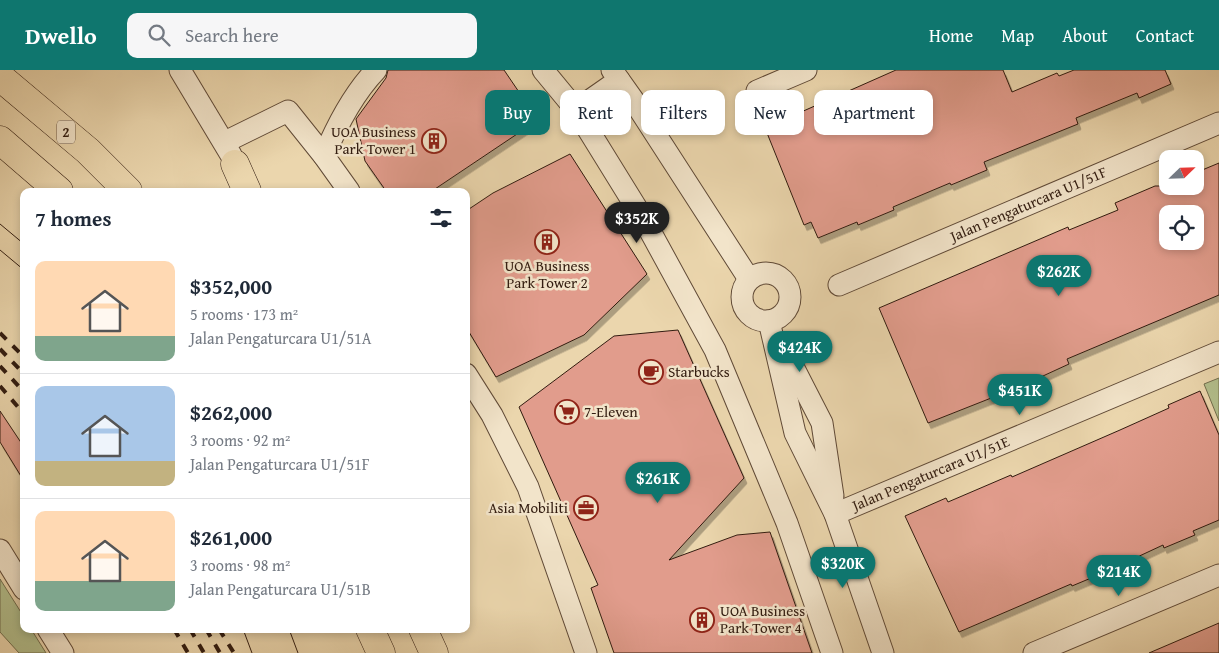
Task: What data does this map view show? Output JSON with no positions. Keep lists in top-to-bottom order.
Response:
{
  "streets": {
    "highway": ["2"],
    "street": ["Jalan Pengaturcara U1/51F", "Jalan Pengaturcara U1/51E"]
  },
  "places": {
    "building": ["UOA Business Park Tower 1", "UOA Business Park Tower 2", "UOA Business Park Tower 4"],
    "cafe": ["Starbucks"],
    "supermarket": ["7-Eleven"],
    "office": ["Asia Mobiliti"]
  },
  "north": "top right",
  "page": {
    "header": "Dwello",
    "search": "Search here",
    "nav": [
      "Home",
      "Map",
      "About",
      "Contact"
    ],
    "chip": [
      "Buy",
      "Rent",
      "Filters",
      "New",
      "Apartment"
    ],
    "heading": "7 homes",
    "price": [
      "$352K",
      "$262K",
      "$424K",
      "$451K",
      "$261K",
      "$320K",
      "$214K"
    ],
    "list": [
      {
        "name": "$352,000",
        "note": "5 rooms · 173 m² · Jalan Pengaturcara U1/51A"
      },
      {
        "name": "$262,000",
        "note": "3 rooms · 92 m² · Jalan Pengaturcara U1/51F"
      },
      {
        "name": "$261,000",
        "note": "3 rooms · 98 m² · Jalan Pengaturcara U1/51B"
      }
    ]
  }
}
